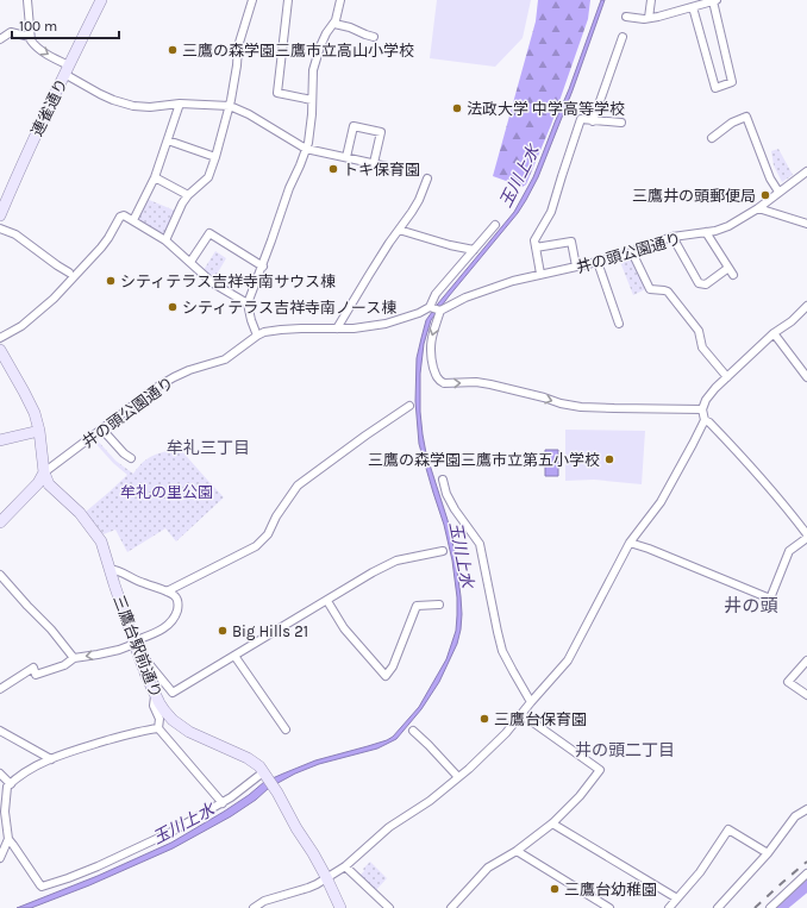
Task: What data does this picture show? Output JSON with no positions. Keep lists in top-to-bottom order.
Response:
{
  "streets": {
    "street": ["連雀通り", "井の頭公園通り", "三鷹台駅前通り"]
  },
  "crossings": [
    ["井の頭公園通り", "三鷹台駅前通り"]
  ],
  "districts": ["牟礼三丁目", "井の頭", "井の頭二丁目"],
  "water": ["玉川上水"],
  "parks": ["牟礼の里公園"],
  "places": [
    "三鷹の森学園三鷹市立高山小学校",
    "法政大学 中学高等学校",
    "トキ保育園",
    "三鷹井の頭郵便局",
    "シティテラス吉祥寺南サウス棟",
    "シティテラス吉祥寺南ノース棟",
    "三鷹の森学園三鷹市立第五小学校",
    "Big Hills 21",
    "三鷹台保育園",
    "三鷹台幼稚園"
  ],
  "scale_bar": "100 m"
}
